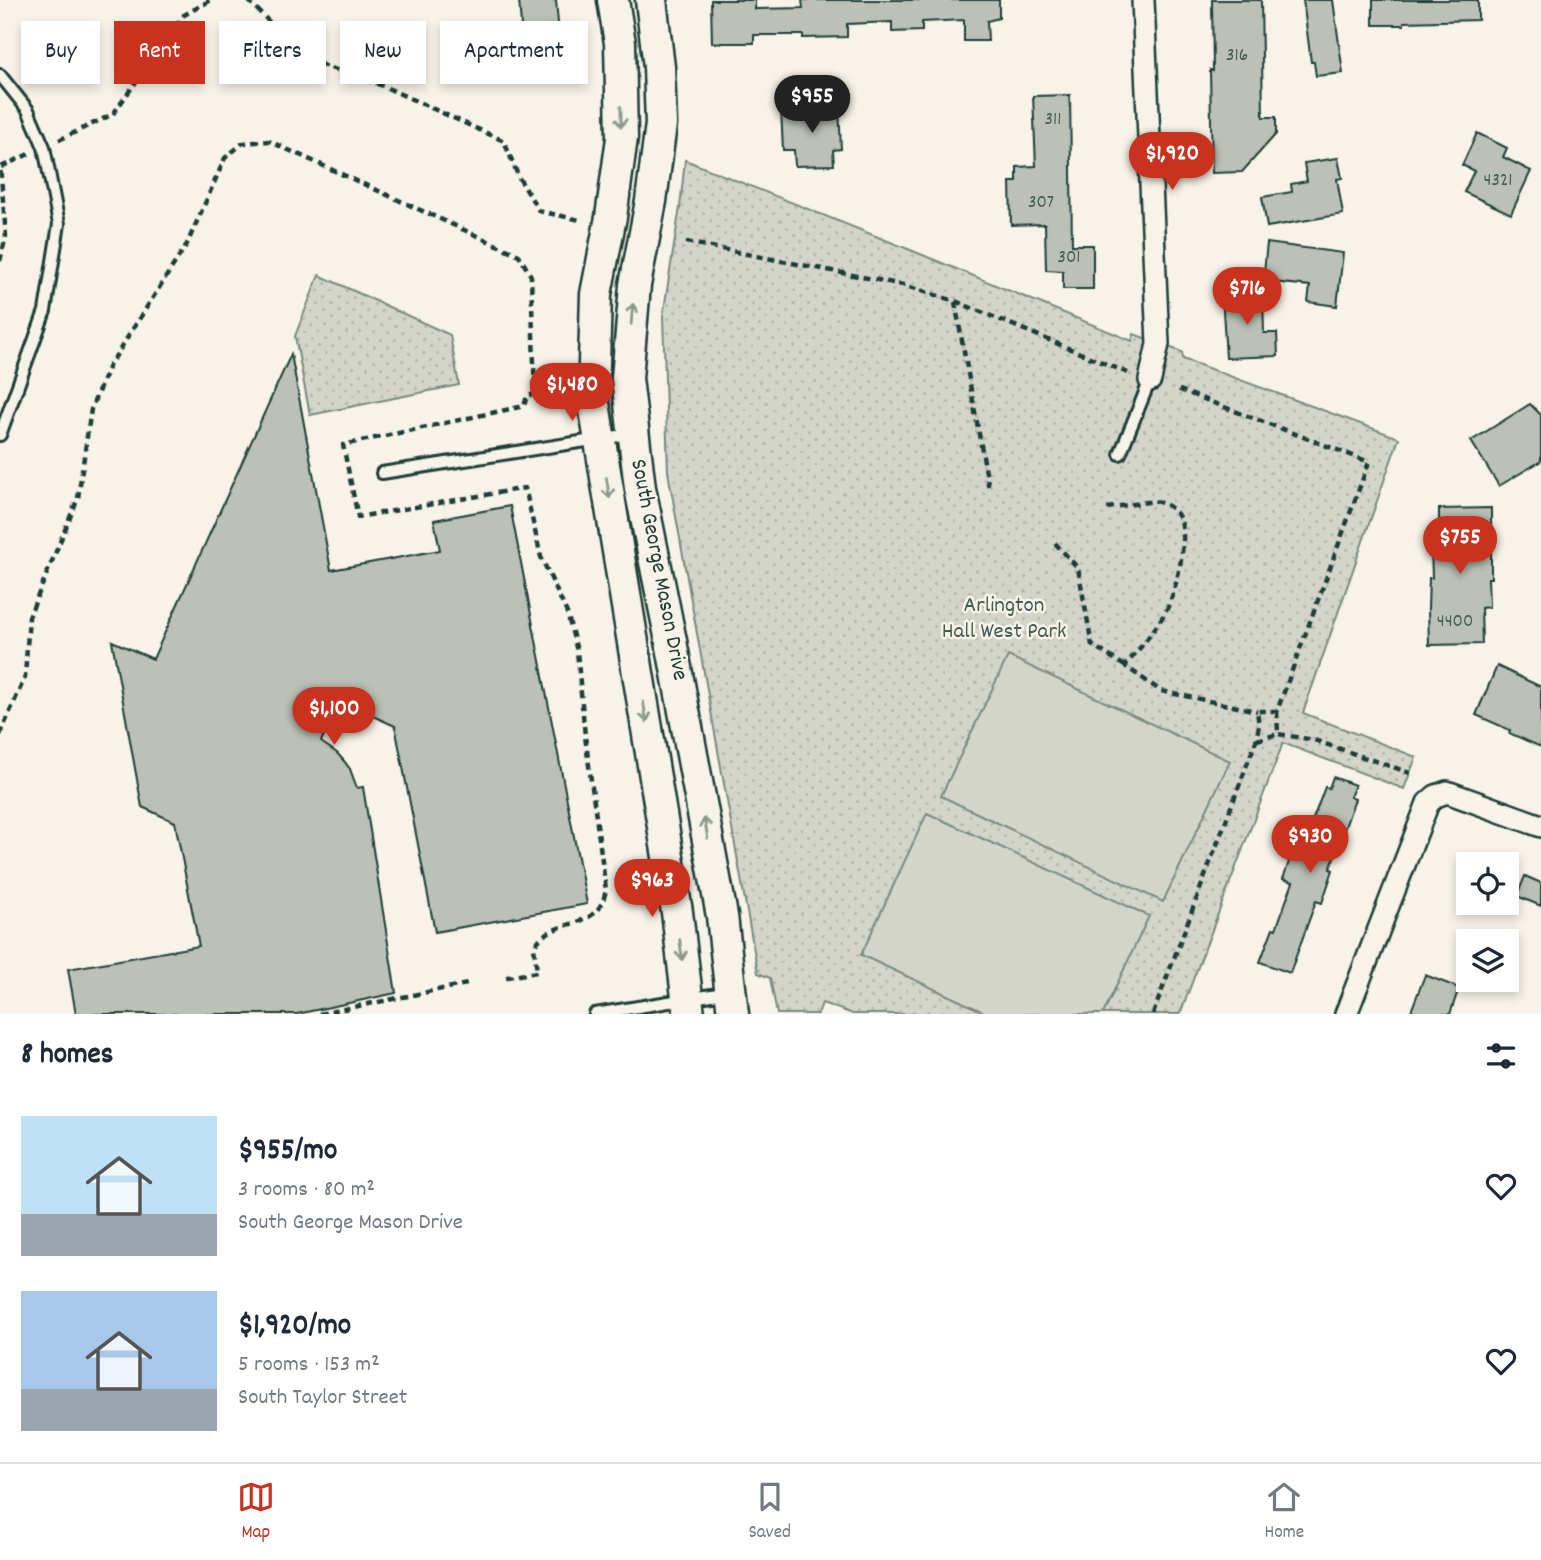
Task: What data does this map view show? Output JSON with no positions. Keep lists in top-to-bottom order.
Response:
{
  "streets": {
    "main road": ["South George Mason Drive"]
  },
  "parks": ["Arlington Hall West Park"],
  "house_numbers": [
    "316",
    "311",
    "4321",
    "307",
    "301",
    "4400"
  ],
  "page": {
    "chip": [
      "Buy",
      "Rent",
      "Filters",
      "New",
      "Apartment"
    ],
    "price": [
      "$955",
      "$1,920",
      "$716",
      "$1,480",
      "$755",
      "$1,100",
      "$930",
      "$963"
    ],
    "heading": "8 homes",
    "list": [
      {
        "name": "$955/mo",
        "note": "3 rooms · 80 m² · South George Mason Drive"
      },
      {
        "name": "$1,920/mo",
        "note": "5 rooms · 153 m² · South Taylor Street"
      }
    ],
    "tabs": ["Map", "Saved", "Home"]
  }
}
